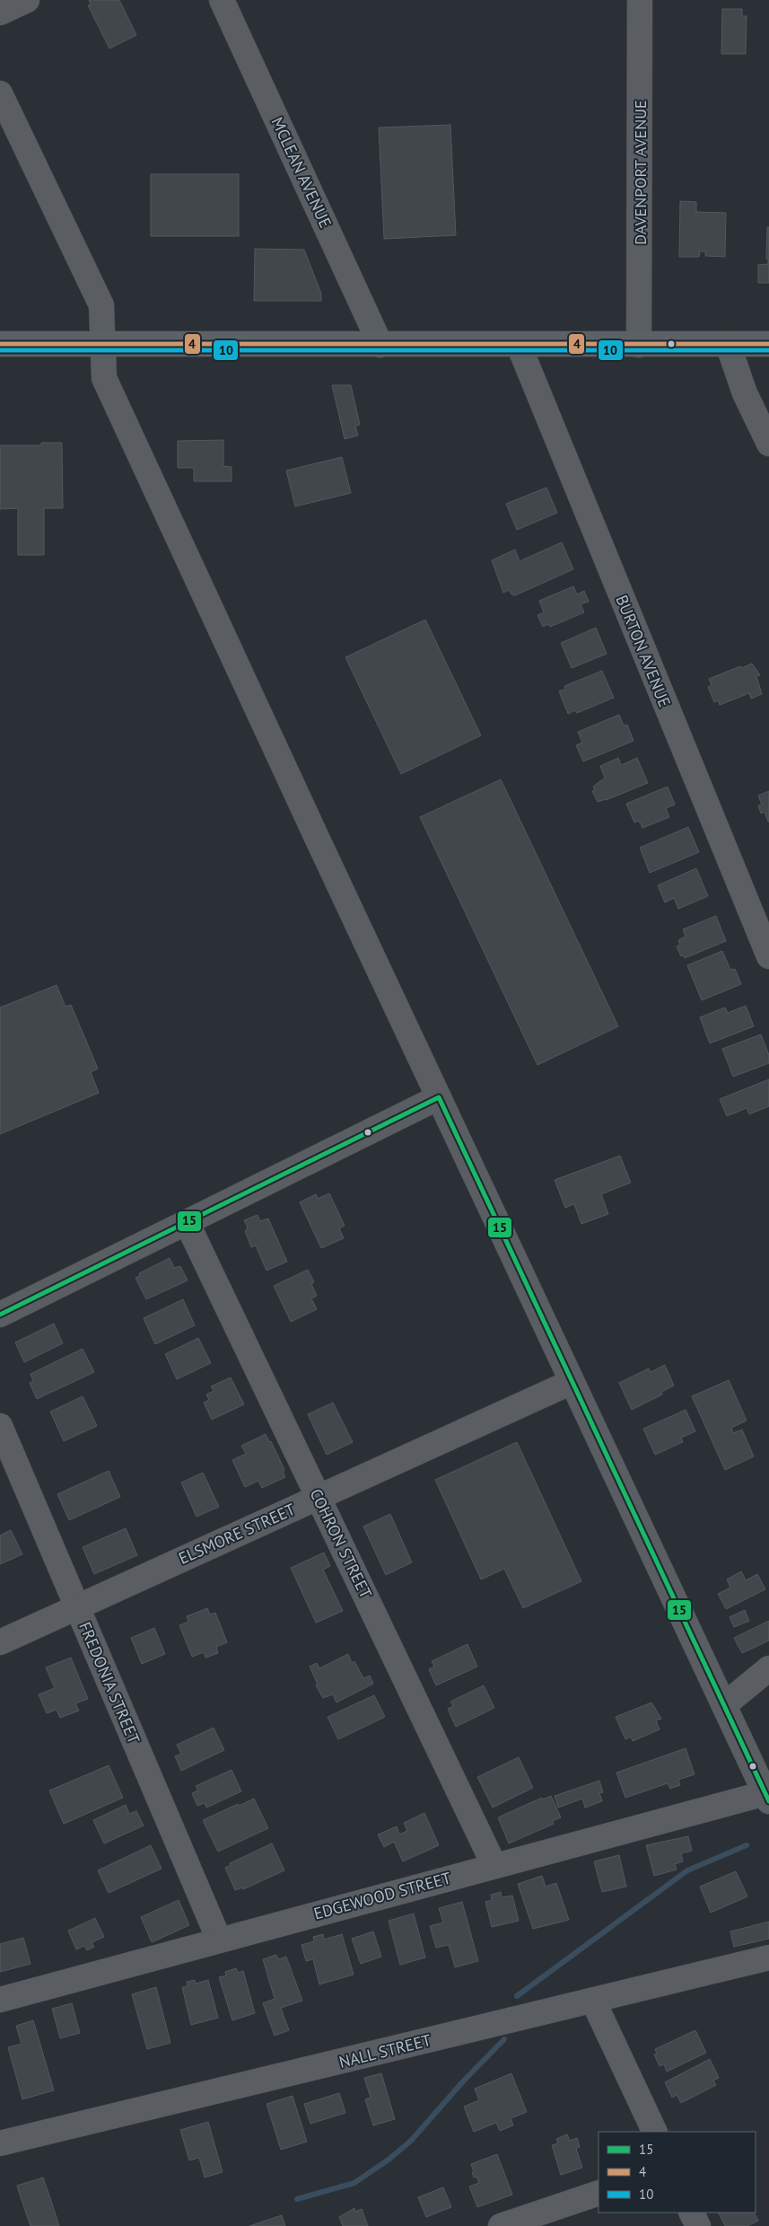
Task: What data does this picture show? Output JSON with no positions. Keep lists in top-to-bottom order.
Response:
{
  "streets": {
    "street": [
      "MCLEAN AVENUE",
      "DAVENPORT AVENUE",
      "BURTON AVENUE",
      "ELSMORE STREET",
      "COHRON STREET",
      "FREDONIA STREET",
      "EDGEWOOD STREET",
      "NALL STREET"
    ]
  },
  "crossings": [
    ["ELSMORE STREET", "COHRON STREET"],
    ["ELSMORE STREET", "FREDONIA STREET"],
    ["COHRON STREET", "EDGEWOOD STREET"],
    ["FREDONIA STREET", "EDGEWOOD STREET"]
  ],
  "lines": ["transit line 4", "transit line 10", "transit line 15"],
  "legend": ["15", "4", "10"]
}
